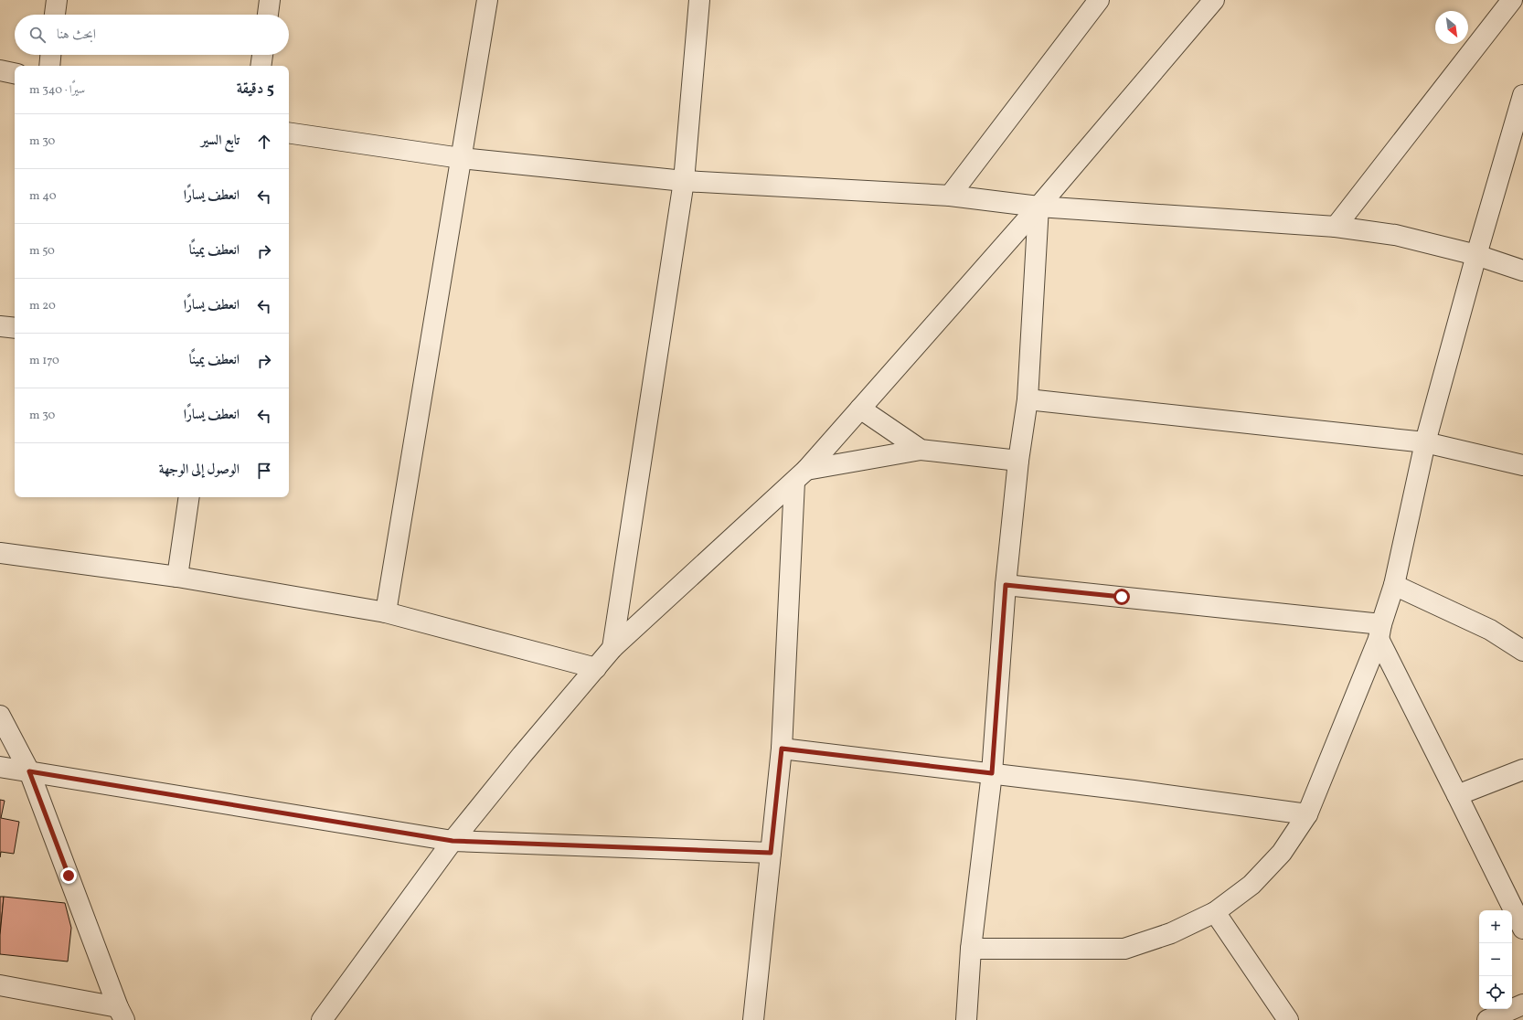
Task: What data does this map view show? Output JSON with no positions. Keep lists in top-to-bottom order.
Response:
{
  "north": "bottom right",
  "page": {
    "search": "ابحث هنا",
    "heading": ["5 دقيقة", "سيرًا · 340 m"],
    "list": [
      ["تابع السير", "30 m"],
      ["انعطف يسارًا", "40 m"],
      ["انعطف يمينًا", "50 m"],
      ["انعطف يسارًا", "20 m"],
      ["انعطف يمينًا", "170 m"],
      ["انعطف يسارًا", "30 m"],
      "الوصول إلى الوجهة"
    ],
    "map_buttons": ["+", "−"]
  }
}
